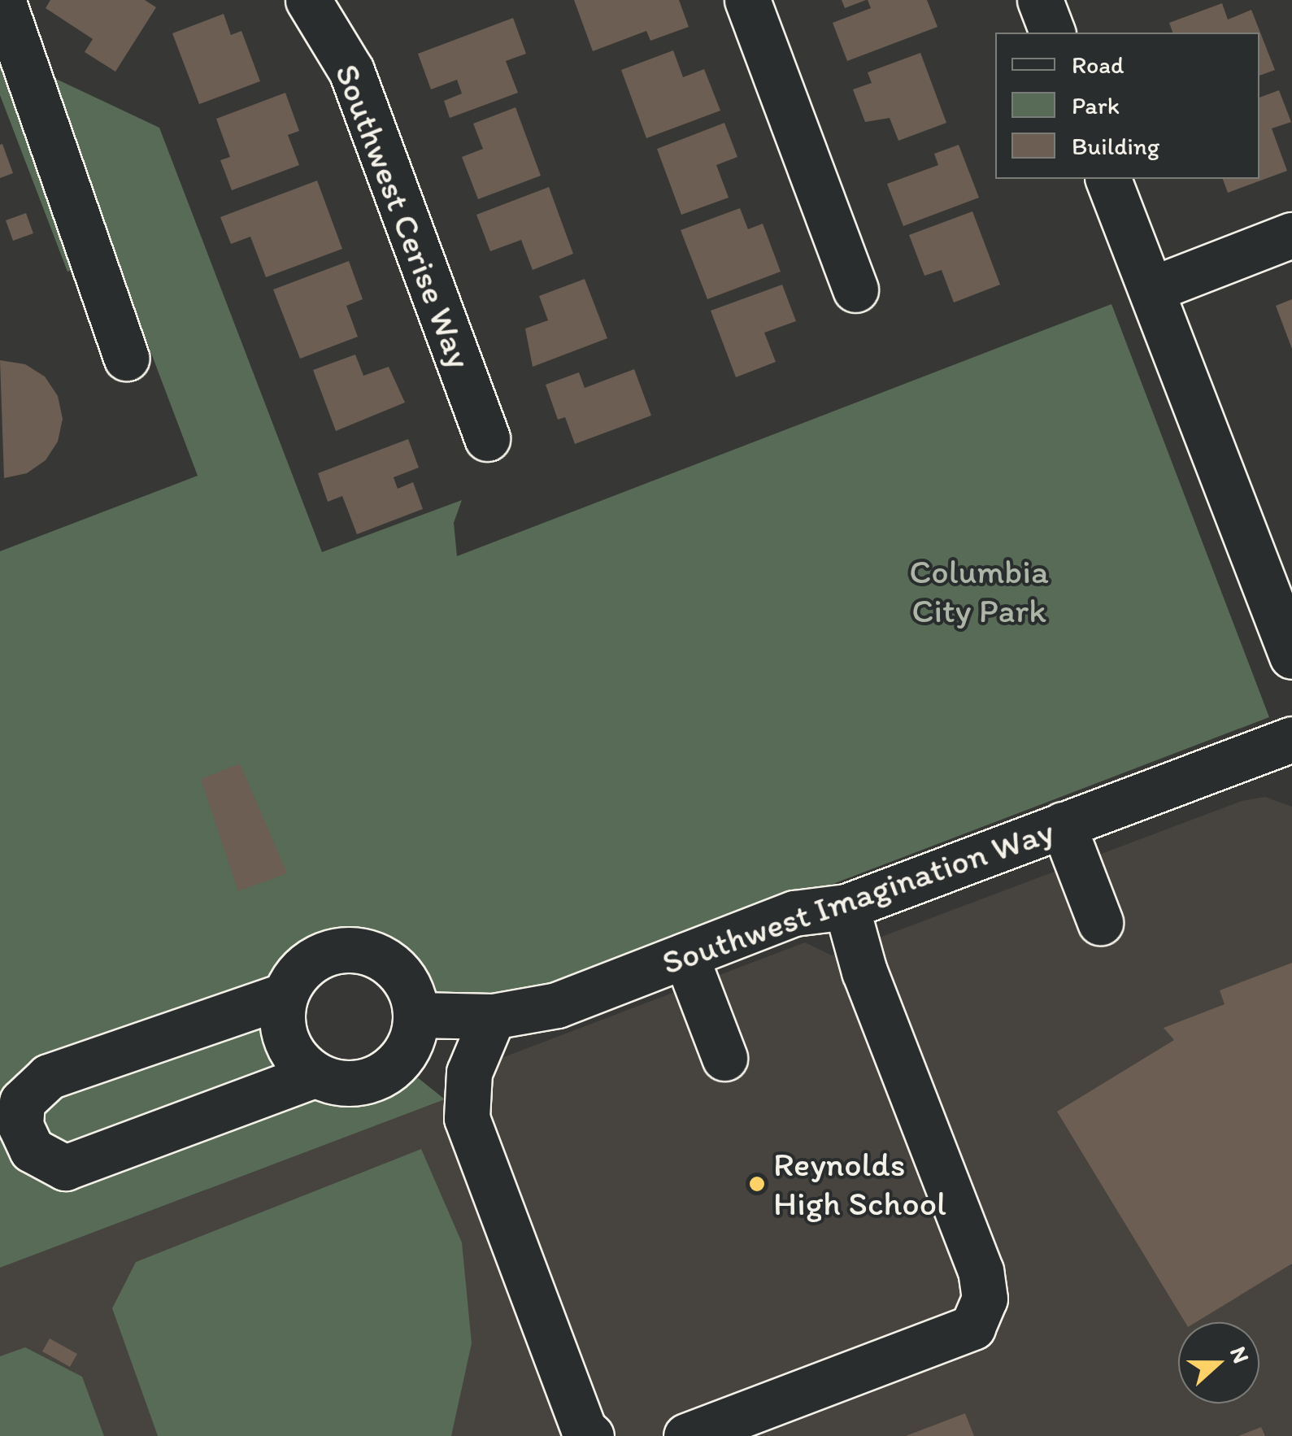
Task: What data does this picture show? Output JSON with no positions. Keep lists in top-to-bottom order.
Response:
{
  "streets": {
    "street": ["Southwest Cerise Way", "Southwest Imagination Way"]
  },
  "parks": ["Columbia City Park"],
  "places": ["Reynolds High School"],
  "legend": ["Road", "Park", "Building"],
  "north": "right"
}
